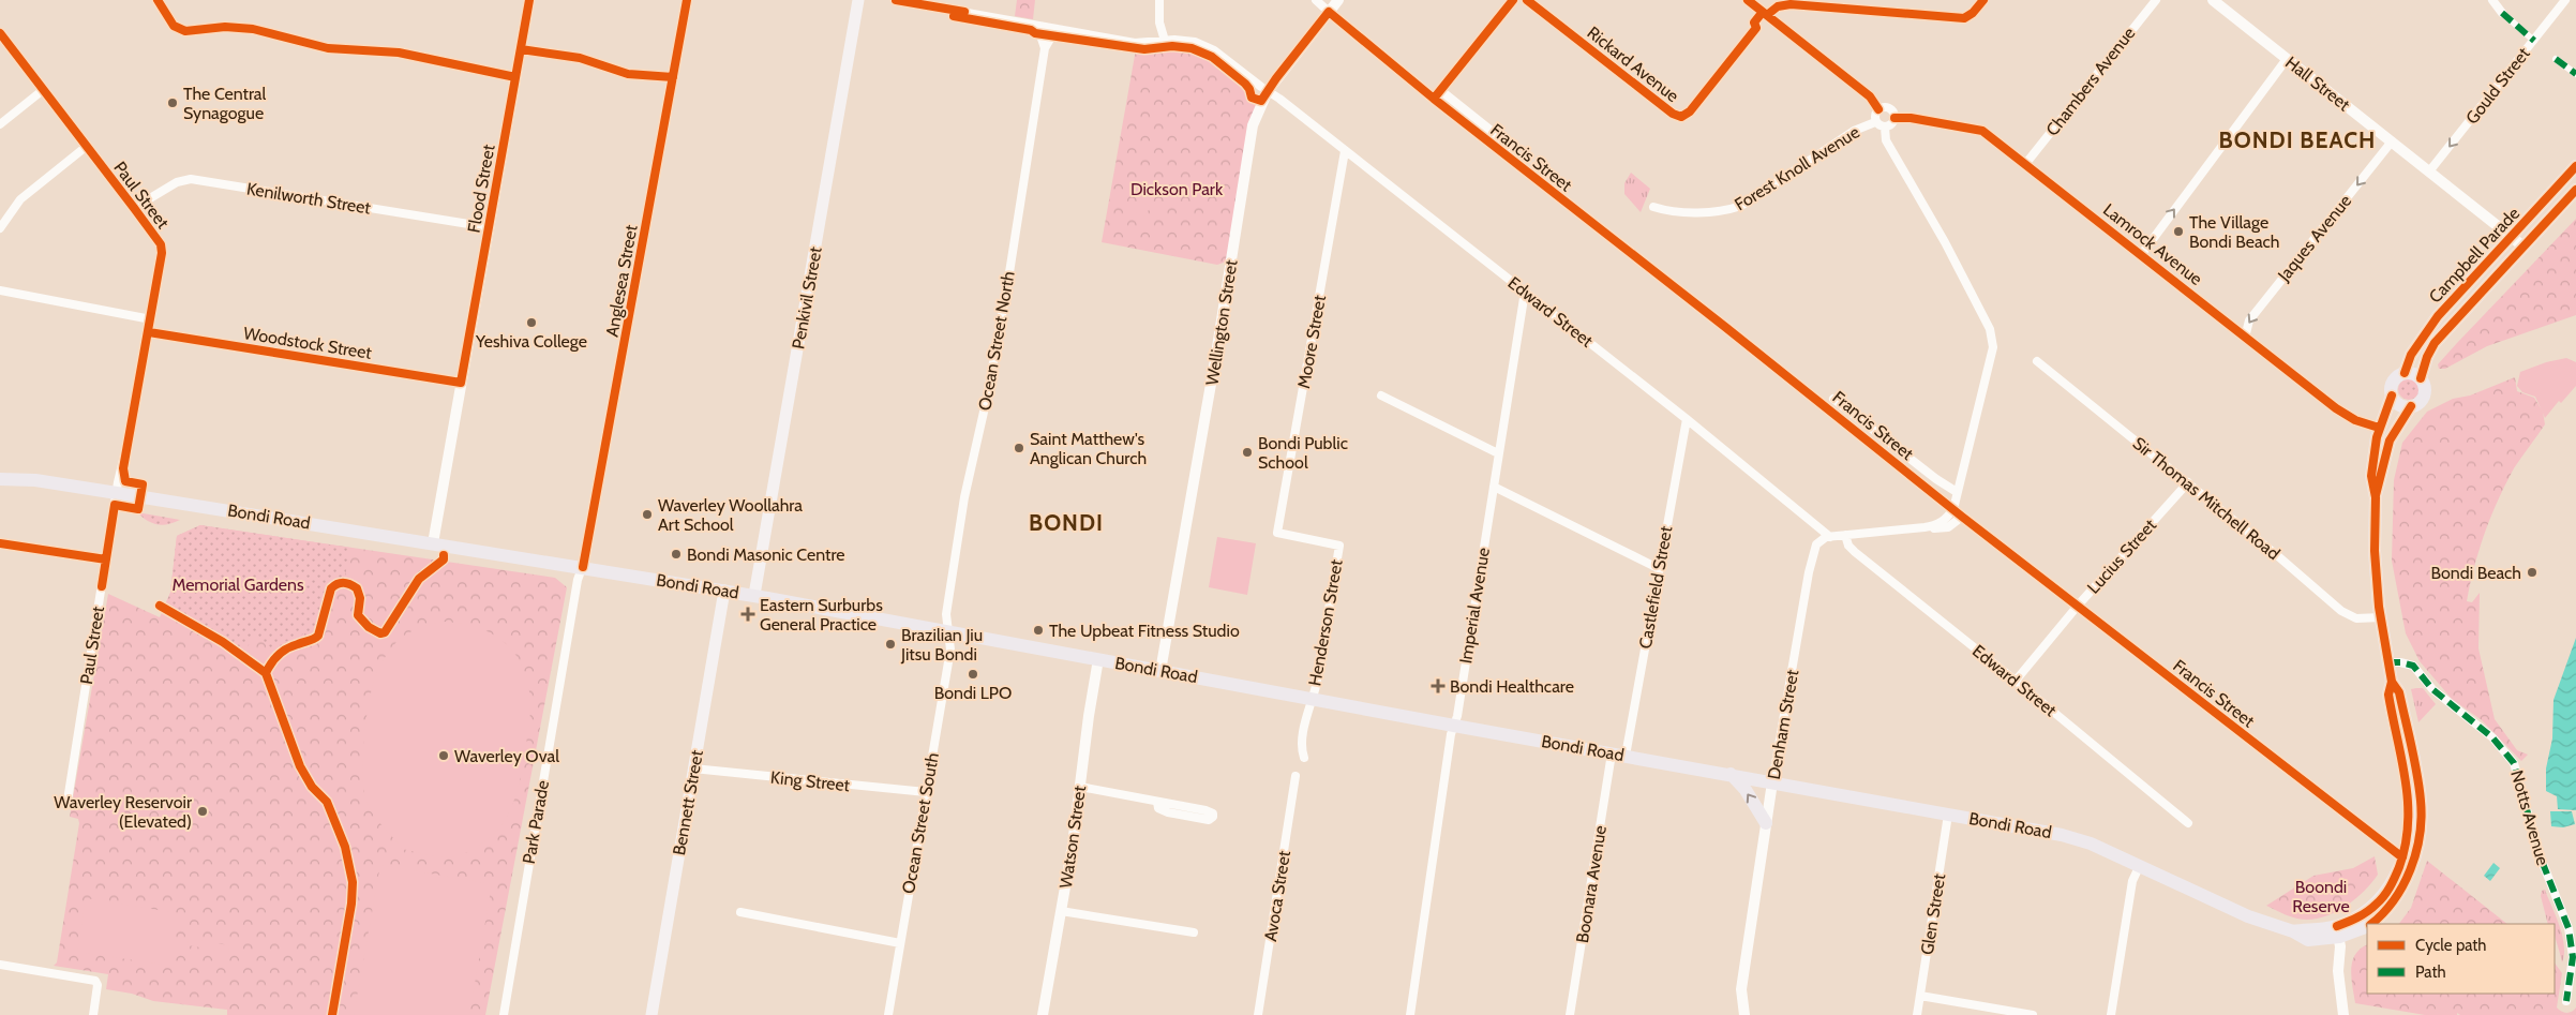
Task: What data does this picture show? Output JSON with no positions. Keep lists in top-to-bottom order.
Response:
{
  "streets": {
    "main road": [
      "Campbell Parade",
      "Penkivil Street",
      "Bondi Road",
      "Bennett Street"
    ],
    "street": [
      "Rickard Avenue",
      "Chambers Avenue",
      "Hall Street",
      "Gould Street",
      "Francis Street",
      "Forest Knoll Avenue",
      "Flood Street",
      "Paul Street",
      "Kenilworth Street",
      "Jaques Avenue",
      "Lamrock Avenue",
      "Anglesea Street",
      "Edward Street",
      "Wellington Street",
      "Ocean Street North",
      "Moore Street",
      "Woodstock Street",
      "Sir Thomas Mitchell Road",
      "Lucius Street",
      "Castlefield Street",
      "Imperial Avenue",
      "Henderson Street",
      "Denham Street",
      "King Street",
      "Notts Avenue",
      "Park Parade",
      "Ocean Street South",
      "Watson Street",
      "Boonara Avenue",
      "Avoca Street",
      "Glen Street"
    ]
  },
  "crossings": [
    ["Chambers Avenue", "Lamrock Avenue"],
    ["Hall Street", "Gould Street"],
    ["Hall Street", "Jaques Avenue"],
    ["Hall Street", "Campbell Parade"],
    ["Francis Street", "Wellington Street"],
    ["Francis Street", "Bondi Road"],
    ["Francis Street", "Lucius Street"],
    ["Forest Knoll Avenue", "Lamrock Avenue"],
    ["Flood Street", "Kenilworth Street"],
    ["Flood Street", "Woodstock Street"],
    ["Flood Street", "Bondi Road"],
    ["Paul Street", "Kenilworth Street"],
    ["Paul Street", "Woodstock Street"],
    ["Paul Street", "Bondi Road"],
    ["Jaques Avenue", "Lamrock Avenue"],
    ["Anglesea Street", "Bondi Road"],
    ["Anglesea Street", "Park Parade"],
    ["Penkivil Street", "Bondi Road"],
    ["Edward Street", "Wellington Street"],
    ["Edward Street", "Ocean Street North"],
    ["Edward Street", "Moore Street"],
    ["Edward Street", "Lucius Street"],
    ["Edward Street", "Castlefield Street"],
    ["Edward Street", "Imperial Avenue"],
    ["Edward Street", "Denham Street"],
    ["Wellington Street", "Bondi Road"],
    ["Ocean Street North", "Bondi Road"],
    ["Ocean Street North", "Ocean Street South"],
    ["Moore Street", "Henderson Street"],
    ["Sir Thomas Mitchell Road", "Lucius Street"],
    ["Bondi Road", "Castlefield Street"],
    ["Bondi Road", "Imperial Avenue"],
    ["Bondi Road", "Henderson Street"],
    ["Bondi Road", "Denham Street"],
    ["Bondi Road", "Bennett Street"],
    ["Bondi Road", "Park Parade"],
    ["Bondi Road", "Ocean Street South"],
    ["Bondi Road", "Watson Street"],
    ["Bondi Road", "Boonara Avenue"],
    ["Bondi Road", "Glen Street"],
    ["Castlefield Street", "Boonara Avenue"],
    ["King Street", "Bennett Street"],
    ["King Street", "Ocean Street South"]
  ],
  "one_way": ["Gould Street", "Jaques Avenue"],
  "districts": ["BONDI BEACH", "BONDI"],
  "parks": ["Dickson Park", "Memorial Gardens", "Boondi Reserve"],
  "places": {
    "other": [
      "The Central Synagogue",
      "The Village Bondi Beach",
      "Yeshiva College",
      "Saint Matthew's Anglican Church",
      "Bondi Public School",
      "Waverley Woollahra Art School",
      "Bondi Masonic Centre",
      "Bondi Beach",
      "The Upbeat Fitness Studio",
      "Brazilian Jiu Jitsu Bondi",
      "Bondi LPO",
      "Waverley Oval",
      "Waverley Reservoir (Elevated)"
    ],
    "health": ["Eastern Surburbs General Practice", "Bondi Healthcare"]
  },
  "legend": ["Cycle path", "Path"]
}
